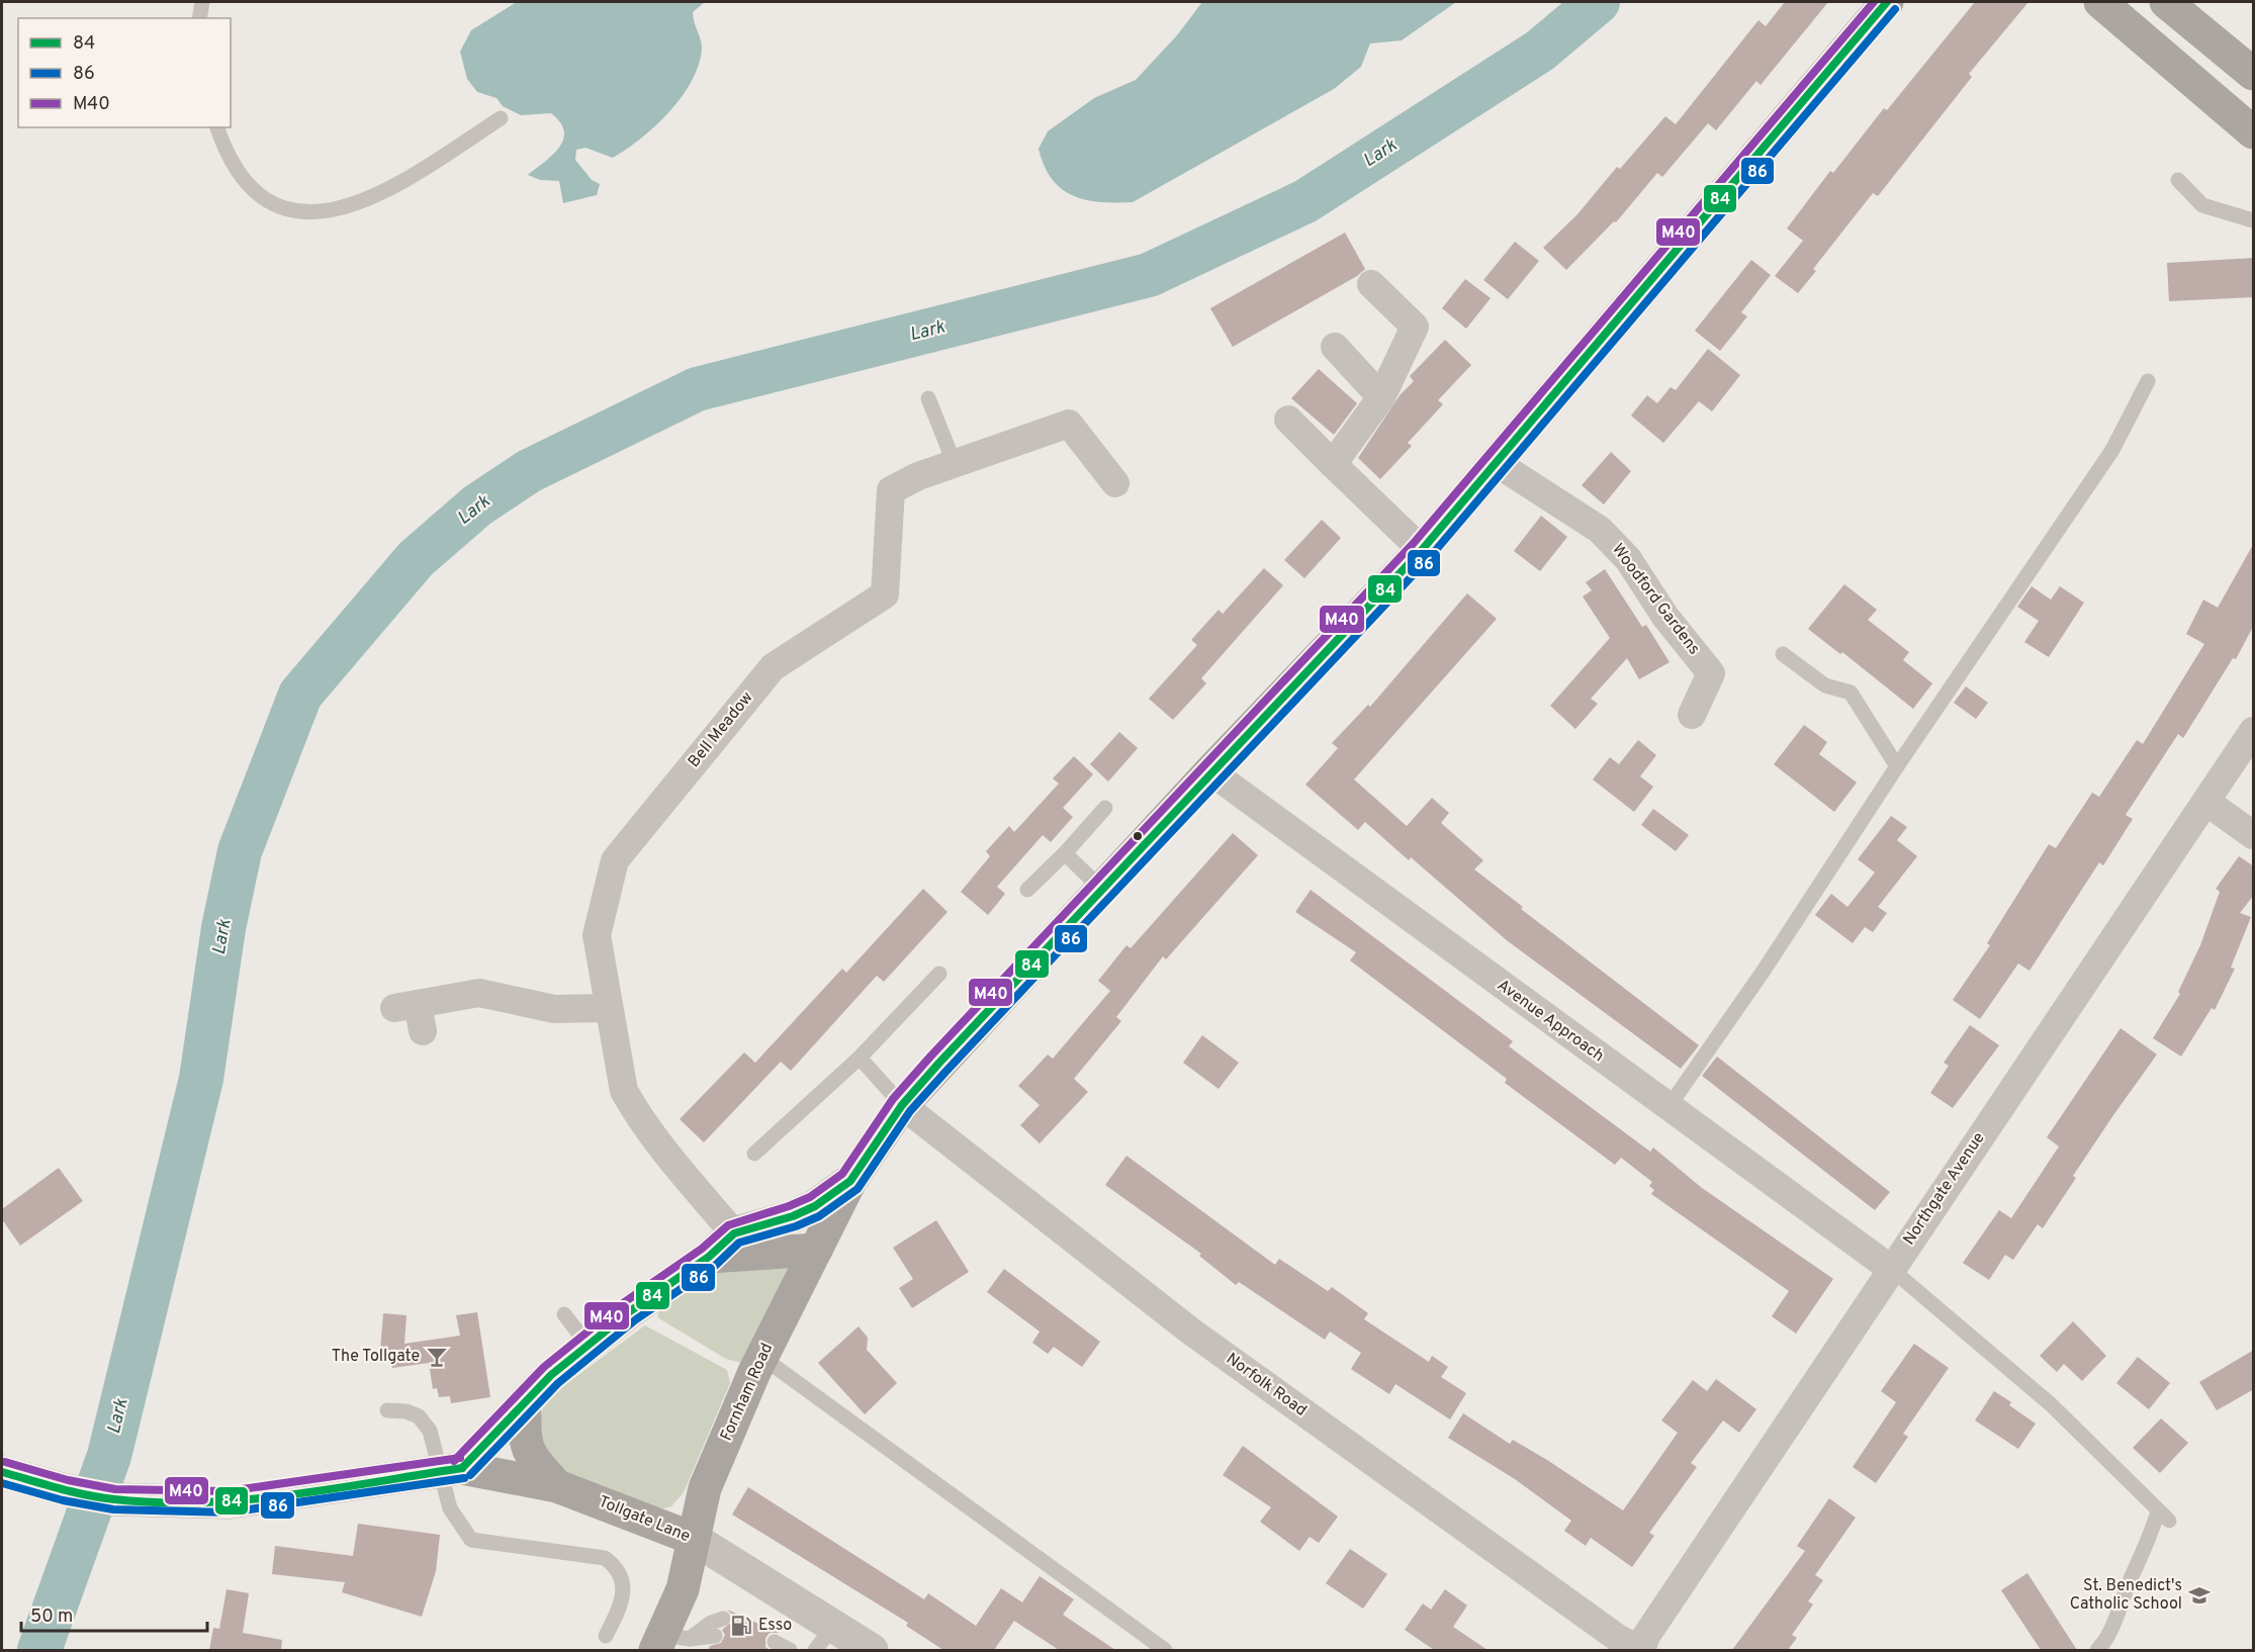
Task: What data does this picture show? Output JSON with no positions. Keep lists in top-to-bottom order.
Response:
{
  "streets": {
    "main road": ["Fornham Road", "Tollgate Lane"],
    "street": [
      "Woodford Gardens",
      "Bell Meadow",
      "Avenue Approach",
      "Northgate Avenue",
      "Norfolk Road"
    ]
  },
  "crossings": [
    ["Woodford Gardens", "Fornham Road"],
    ["Bell Meadow", "Fornham Road"],
    ["Avenue Approach", "Northgate Avenue"],
    ["Avenue Approach", "Fornham Road"],
    ["Northgate Avenue", "Norfolk Road"],
    ["Norfolk Road", "Fornham Road"],
    ["Fornham Road", "Tollgate Lane"]
  ],
  "water": ["Lark"],
  "places": {
    "bar": ["The Tollgate"],
    "school or university": ["St. Benedict's Catholic School"],
    "fuel station": ["Esso"]
  },
  "lines": ["transit line 84", "transit line M40", "transit line 86"],
  "legend": ["84", "86", "M40"],
  "scale_bar": "50 m"
}
